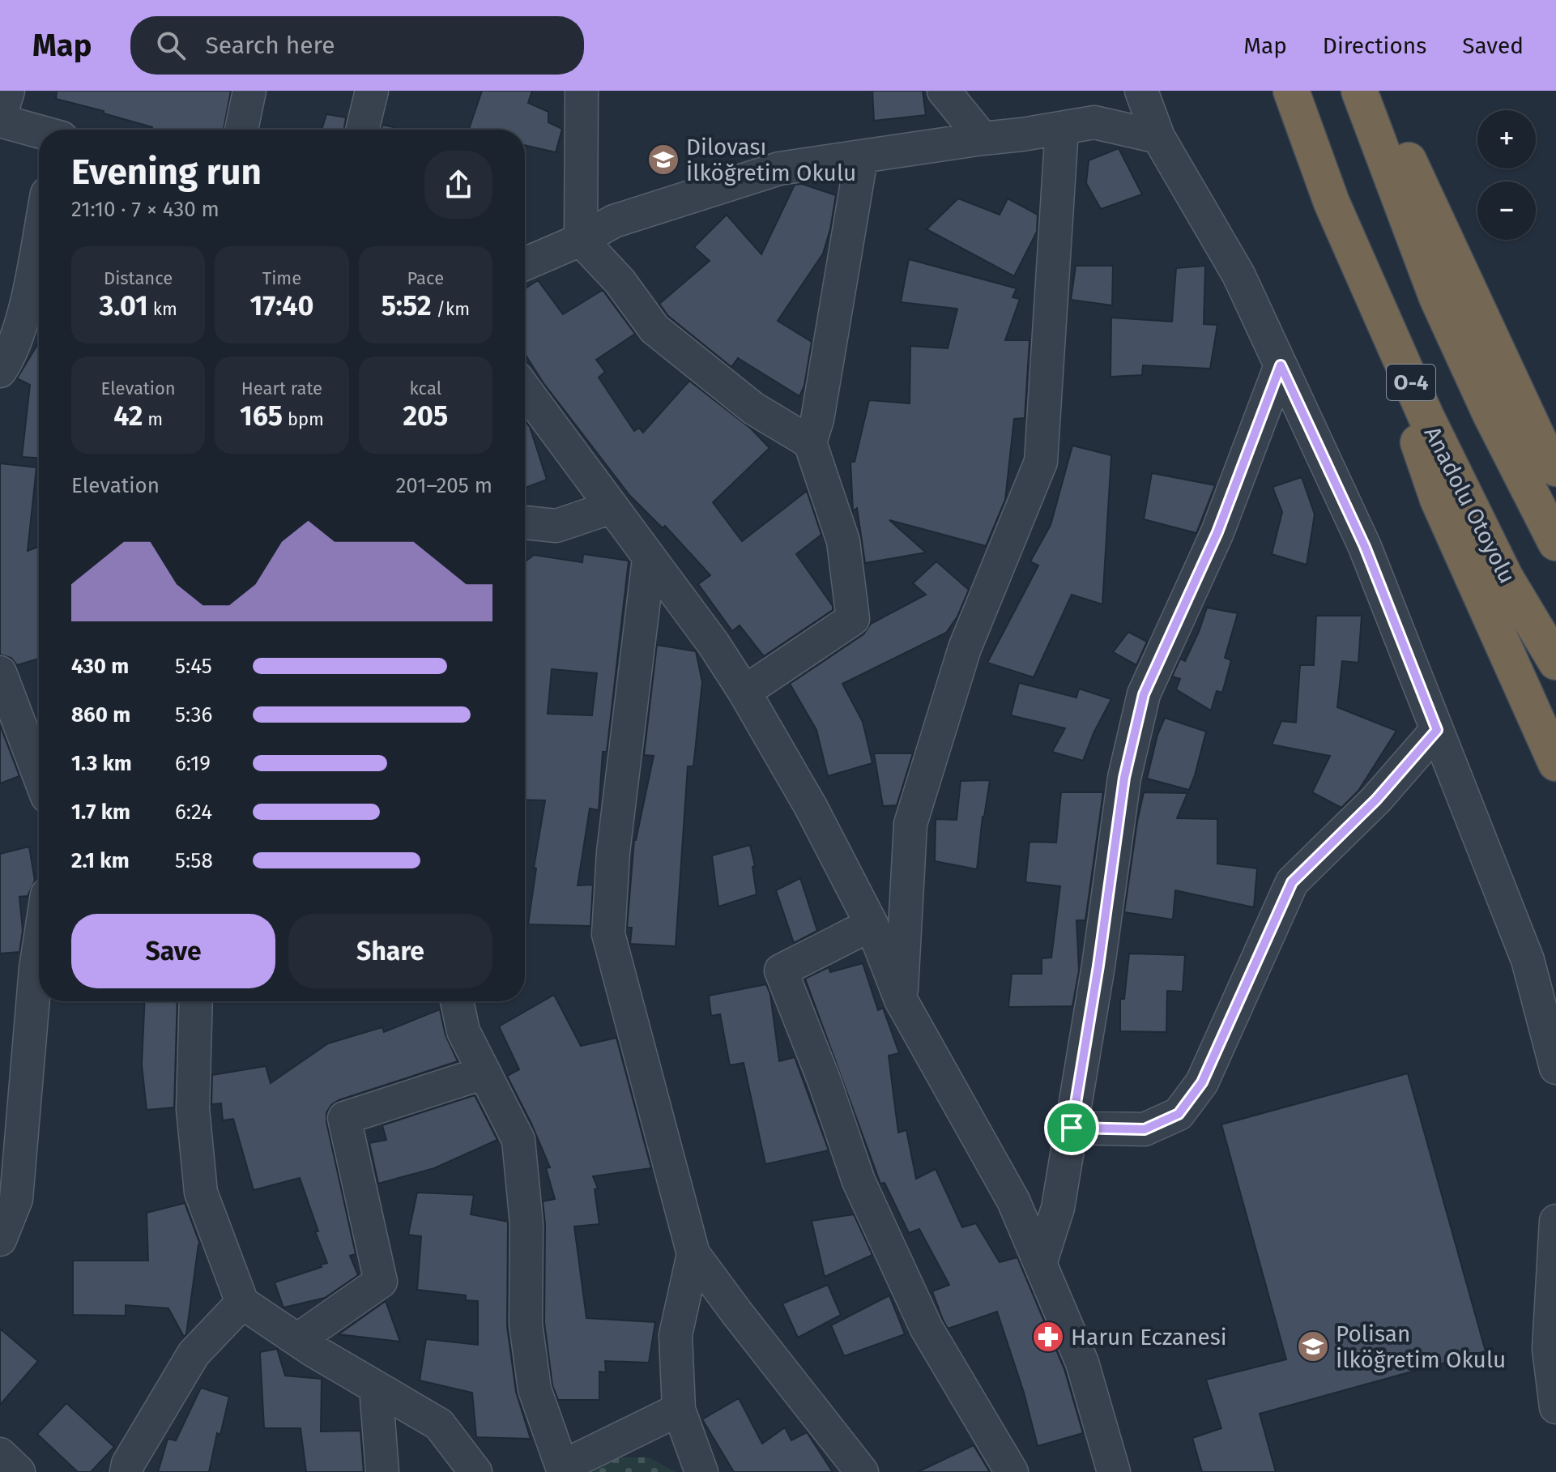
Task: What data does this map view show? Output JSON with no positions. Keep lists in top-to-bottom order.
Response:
{
  "streets": {
    "highway": ["O-4", "Anadolu Otoyolu"]
  },
  "places": {
    "school or university": ["Dilovası İlköğretim Okulu", "Polisan İlköğretim Okulu"],
    "pharmacy": ["Harun Eczanesi"]
  },
  "page": {
    "header": "Map",
    "search": "Search here",
    "nav": ["Map", "Directions", "Saved"],
    "map_buttons": ["+", "−"],
    "heading": ["Evening run", "21:10 · 7 × 430 m"],
    "stats": [
      ["Distance", "3.01 km"],
      ["Time", "17:40"],
      ["Pace", "5:52 /km"],
      ["Elevation", "42 m"],
      ["Heart rate", "165 bpm"],
      ["kcal", "205"]
    ],
    "chart": ["Elevation", "201–205 m"],
    "list": [
      {
        "name": "430 m",
        "note": "5:45"
      },
      {
        "name": "860 m",
        "note": "5:36"
      },
      {
        "name": "1.3 km",
        "note": "6:19"
      },
      {
        "name": "1.7 km",
        "note": "6:24"
      },
      {
        "name": "2.1 km",
        "note": "5:58"
      }
    ],
    "buttons": ["Save", "Share"]
  }
}
